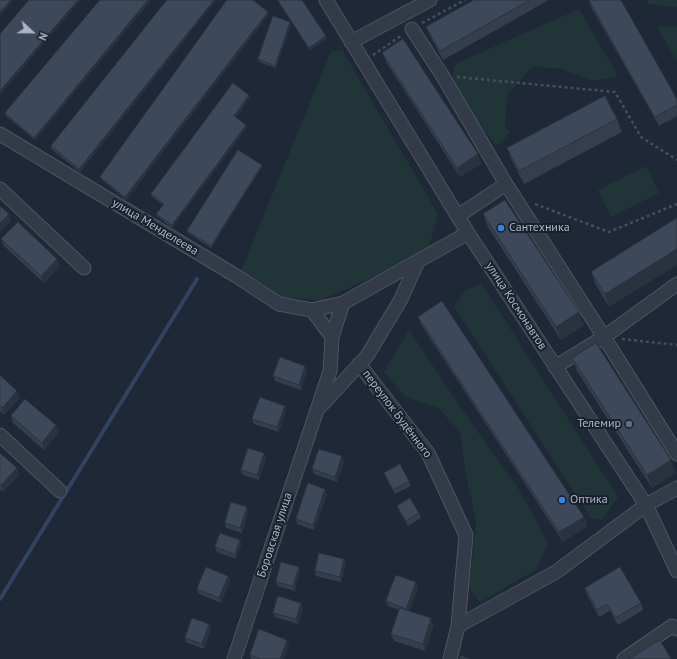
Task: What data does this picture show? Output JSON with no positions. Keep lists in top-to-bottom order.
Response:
{
  "streets": {
    "street": [
      "улица Менделеева",
      "улица Космонавтов",
      "переулок Будённого",
      "Боровская улица"
    ]
  },
  "crossings": [
    ["улица Менделеева", "Боровская улица"],
    ["переулок Будённого", "Боровская улица"]
  ],
  "places": ["Сантехника", "Телемир", "Оптика"],
  "north": "right"
}
